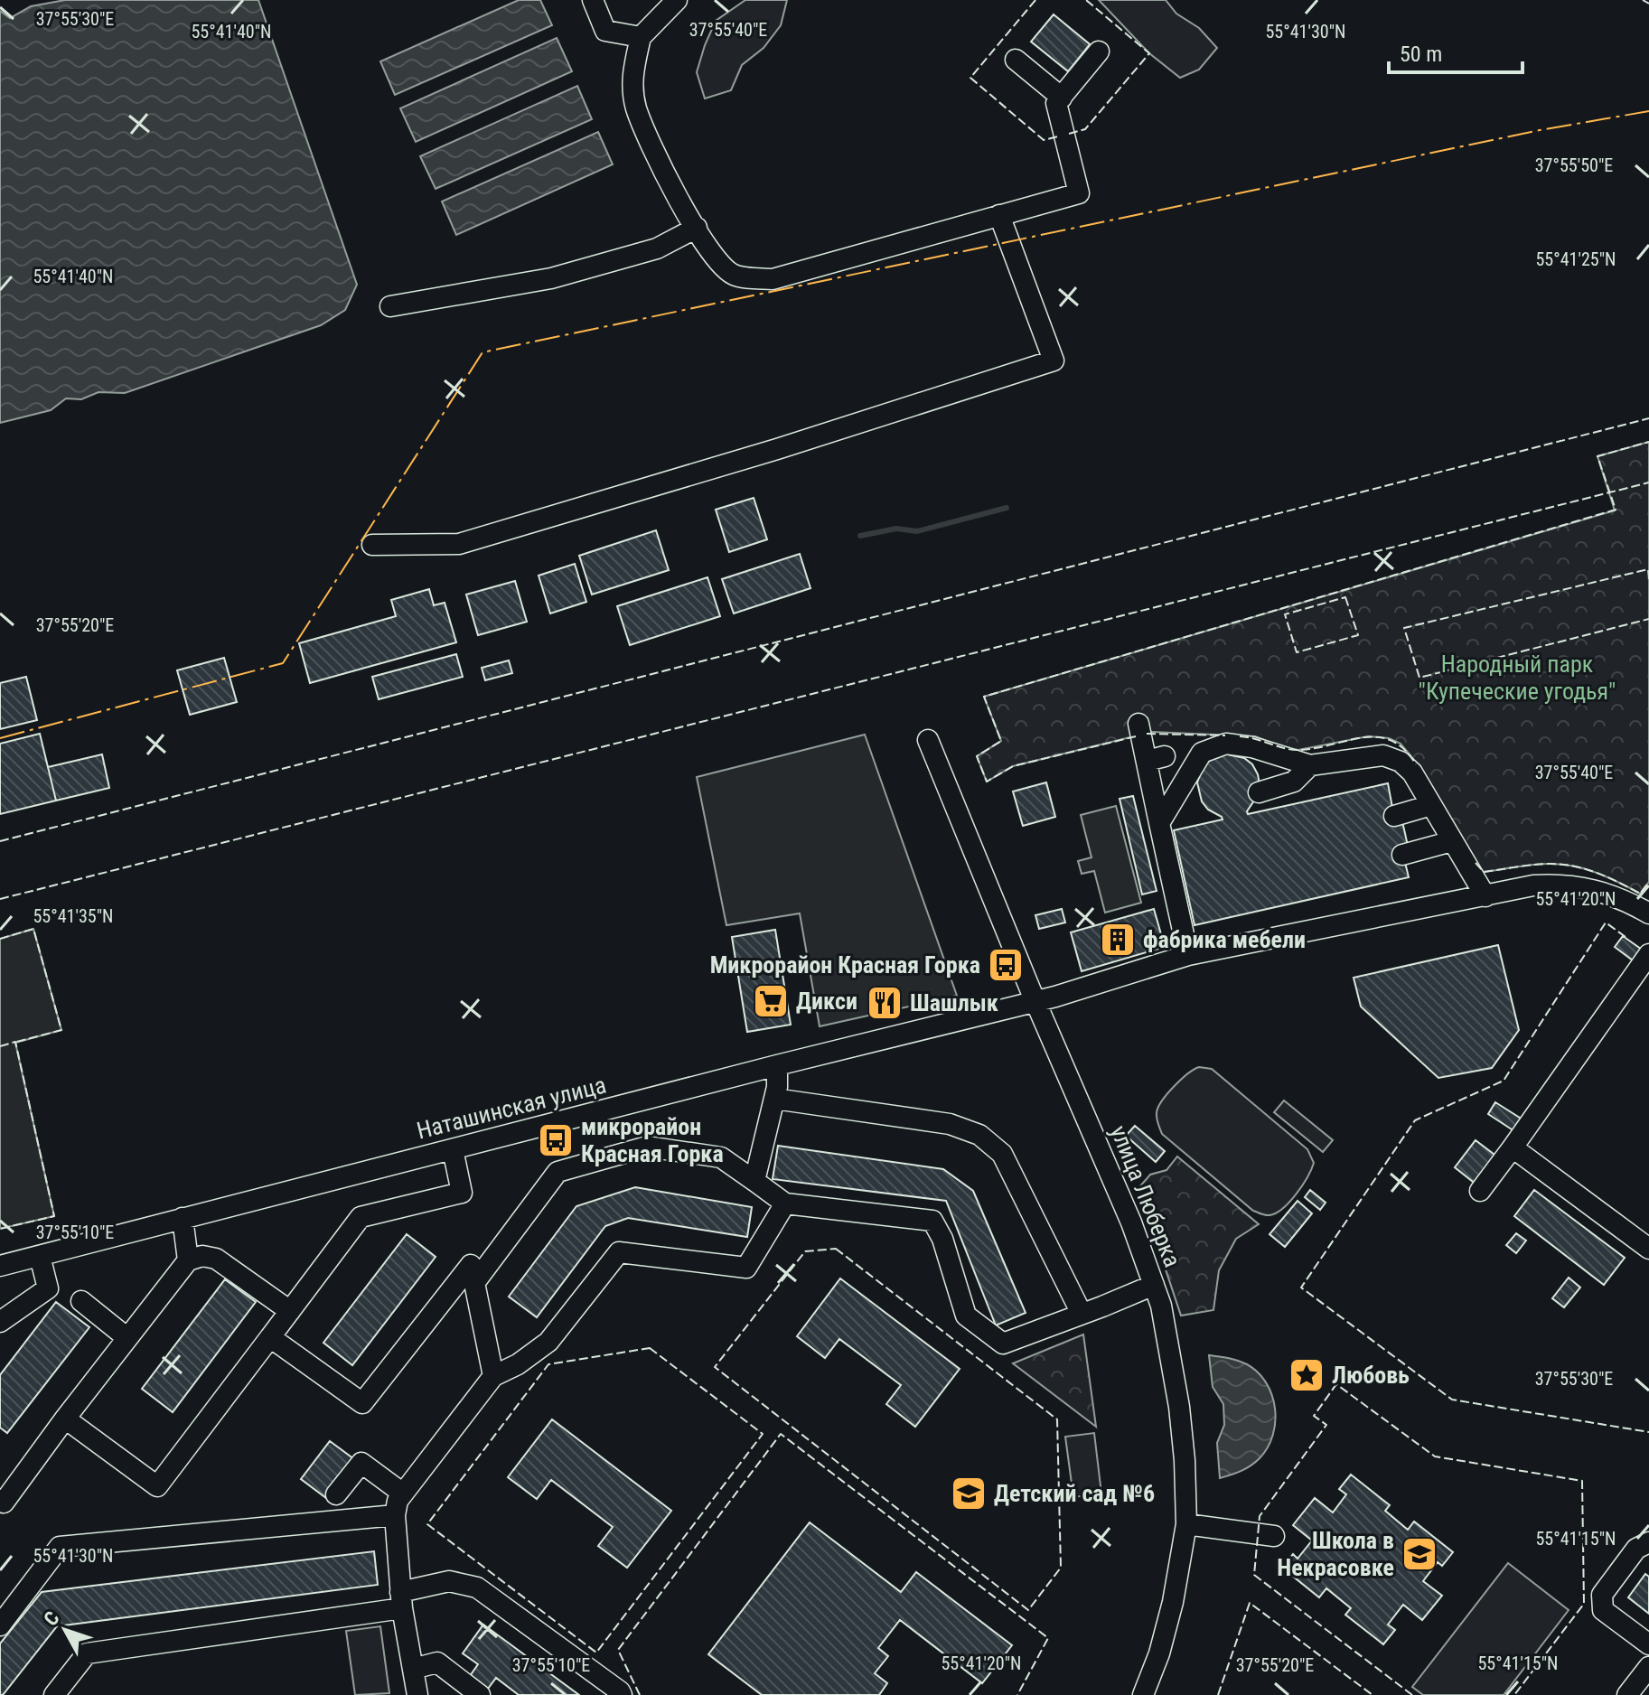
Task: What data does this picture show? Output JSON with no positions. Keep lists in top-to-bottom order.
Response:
{
  "streets": {
    "street": ["Наташинская улица", "улица Люберка"]
  },
  "crossings": [
    ["Наташинская улица", "улица Люберка"]
  ],
  "parks": ["Народный парк \"Купеческие угодья\""],
  "places": {
    "building": ["фабрика мебели"],
    "bus stop": ["Микрорайон Красная Горка", "микрорайон Красная Горка"],
    "supermarket": ["Дикси"],
    "restaurant": ["Шашлык"],
    "place": ["Любовь"],
    "school or university": ["Детский сад №6", "Школа в Некрасовке"]
  },
  "scale_bar": "50 m",
  "north": "top left",
  "coordinates": [
    "37°55'30\"E",
    "37°55'40\"E",
    "55°41'40\"N",
    "55°41'30\"N",
    "37°55'50\"E",
    "55°41'25\"N",
    "37°55'20\"E",
    "55°41'20\"N",
    "55°41'35\"N",
    "37°55'10\"E",
    "55°41'15\"N"
  ]
}
